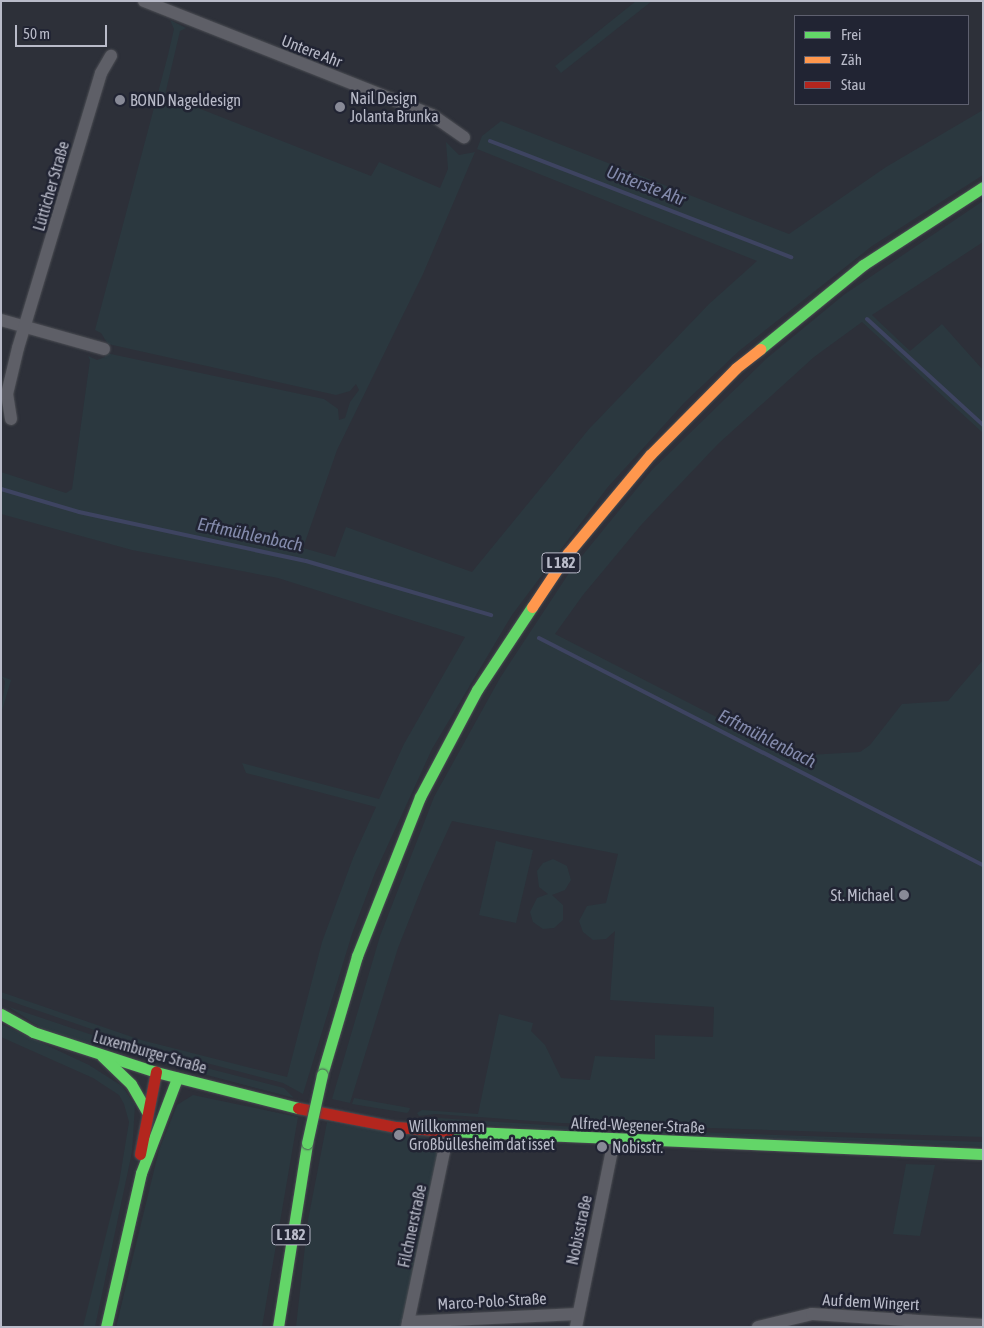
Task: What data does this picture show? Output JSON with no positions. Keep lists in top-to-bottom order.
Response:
{
  "streets": {
    "main road": ["L 182", "Luxemburger Straße", "Alfred-Wegener-Straße"],
    "street": [
      "Untere Ahr",
      "Lütticher Straße",
      "Filchnerstraße",
      "Nobisstraße",
      "Marco-Polo-Straße",
      "Auf dem Wingert"
    ]
  },
  "crossings": [
    ["Luxemburger Straße", "Alfred-Wegener-Straße"],
    ["Alfred-Wegener-Straße", "Filchnerstraße"],
    ["Alfred-Wegener-Straße", "Nobisstraße"],
    ["Filchnerstraße", "Marco-Polo-Straße"],
    ["Nobisstraße", "Marco-Polo-Straße"]
  ],
  "water": ["Unterste Ahr", "Erftmühlenbach"],
  "places": [
    "BOND Nageldesign",
    "Nail Design Jolanta Brunka",
    "St. Michael",
    "Willkommen Großbüllesheim dat isset",
    "Nobisstr."
  ],
  "legend": ["Frei", "Zäh", "Stau"],
  "scale_bar": "50 m"
}
